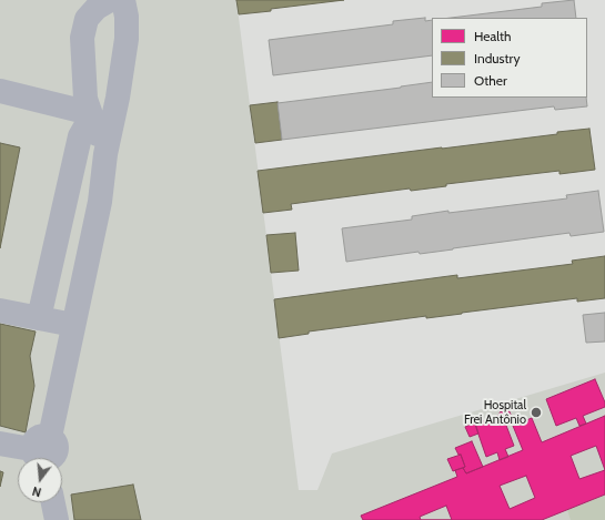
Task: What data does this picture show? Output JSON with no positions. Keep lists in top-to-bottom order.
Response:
{
  "places": ["Hospital Frei Antônio"],
  "legend": ["Health", "Industry", "Other"],
  "north": "bottom"
}
